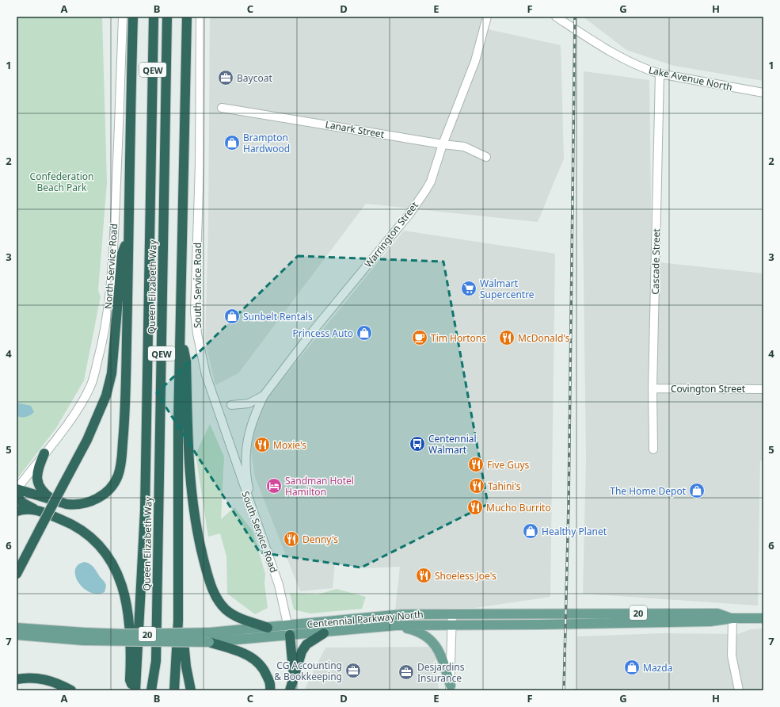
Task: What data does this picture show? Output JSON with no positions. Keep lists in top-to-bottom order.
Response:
{
  "streets": {
    "highway": ["QEW", "Queen Elizabeth Way"],
    "main road": ["20", "Centennial Parkway North"],
    "street": [
      "Lake Avenue North",
      "Lanark Street",
      "Warrington Street",
      "Cascade Street",
      "North Service Road",
      "South Service Road",
      "Covington Street"
    ]
  },
  "crossings": [
    ["Lake Avenue North", "Cascade Street"],
    ["Lanark Street", "Warrington Street"],
    ["Cascade Street", "Covington Street"],
    ["South Service Road", "Centennial Parkway North"]
  ],
  "parks": ["Confederation Beach Park"],
  "places": {
    "office": ["Baycoat", "CG Accounting & Bookkeeping", "Desjardins Insurance"],
    "shop": [
      "Brampton Hardwood",
      "Sunbelt Rentals",
      "Princess Auto",
      "The Home Depot",
      "Healthy Planet",
      "Mazda"
    ],
    "supermarket": ["Walmart Supercentre"],
    "cafe": ["Tim Hortons"],
    "restaurant": [
      "McDonald's",
      "Moxie's",
      "Five Guys",
      "Tahini's",
      "Mucho Burrito",
      "Denny's",
      "Shoeless Joe's"
    ],
    "bus stop": ["Centennial Walmart"],
    "hotel": ["Sandman Hotel Hamilton"]
  },
  "grid": {
    "columns": [
      "A",
      "B",
      "C",
      "D",
      "E",
      "F",
      "G",
      "H"
    ],
    "rows": [
      "1",
      "2",
      "3",
      "4",
      "5",
      "6",
      "7"
    ]
  }
}
